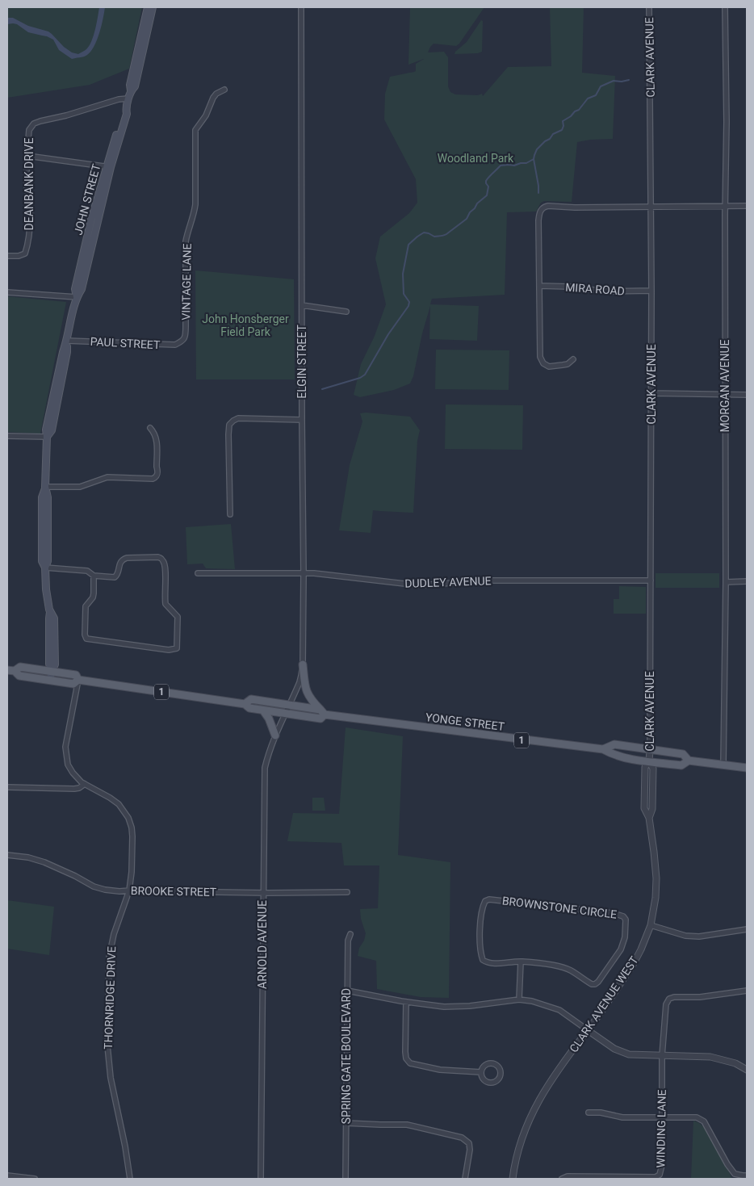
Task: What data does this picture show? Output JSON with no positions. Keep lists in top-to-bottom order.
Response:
{
  "streets": {
    "main road": ["JOHN STREET", "1", "YONGE STREET"],
    "street": [
      "CLARK AVENUE",
      "DEANBANK DRIVE",
      "VINTAGE LANE",
      "MIRA ROAD",
      "PAUL STREET",
      "ELGIN STREET",
      "MORGAN AVENUE",
      "DUDLEY AVENUE",
      "BROOKE STREET",
      "BROWNSTONE CIRCLE",
      "ARNOLD AVENUE",
      "THORNRIDGE DRIVE",
      "CLARK AVENUE WEST",
      "SPRING GATE BOULEVARD",
      "WINDING LANE"
    ]
  },
  "crossings": [
    ["CLARK AVENUE", "MIRA ROAD"],
    ["CLARK AVENUE", "DUDLEY AVENUE"],
    ["CLARK AVENUE", "YONGE STREET"],
    ["CLARK AVENUE", "CLARK AVENUE WEST"],
    ["DEANBANK DRIVE", "JOHN STREET"],
    ["JOHN STREET", "PAUL STREET"],
    ["JOHN STREET", "YONGE STREET"],
    ["VINTAGE LANE", "PAUL STREET"],
    ["ELGIN STREET", "DUDLEY AVENUE"],
    ["ELGIN STREET", "YONGE STREET"],
    ["ELGIN STREET", "ARNOLD AVENUE"],
    ["MORGAN AVENUE", "YONGE STREET"],
    ["YONGE STREET", "ARNOLD AVENUE"],
    ["YONGE STREET", "THORNRIDGE DRIVE"],
    ["YONGE STREET", "CLARK AVENUE WEST"],
    ["BROOKE STREET", "ARNOLD AVENUE"],
    ["BROOKE STREET", "THORNRIDGE DRIVE"]
  ],
  "parks": ["Woodland Park", "John Honsberger Field Park"]
}
